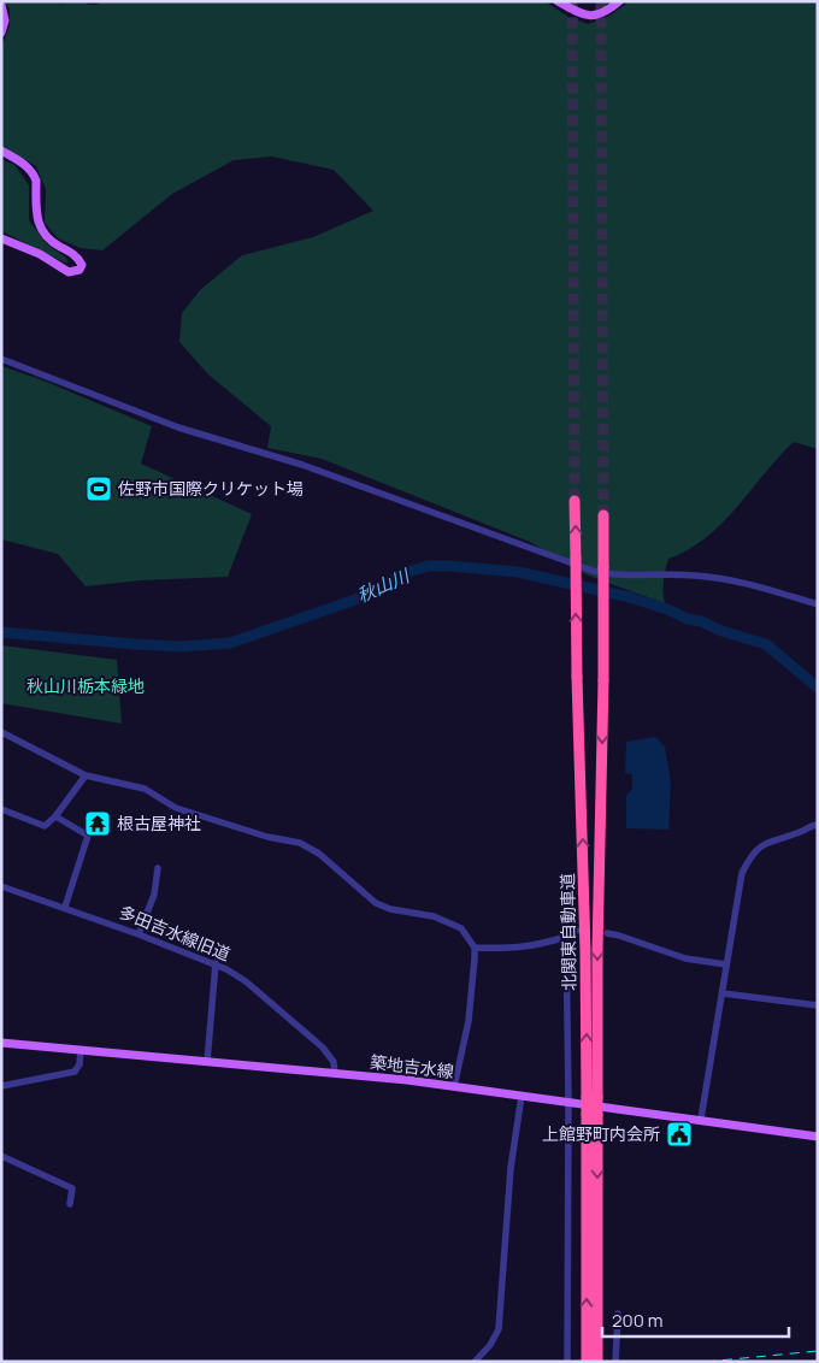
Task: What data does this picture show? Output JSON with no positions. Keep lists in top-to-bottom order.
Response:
{
  "streets": {
    "highway": ["北関東自動車道"],
    "main road": ["築地吉水線"],
    "street": ["多田吉水線旧道"]
  },
  "crossings": [
    ["多田吉水線旧道", "築地吉水線"]
  ],
  "water": ["秋山川"],
  "parks": ["秋山川栃本緑地"],
  "places": {
    "sports": ["佐野市国際クリケット場"],
    "temple": ["根古屋神社"],
    "public building": ["上館野町内会所"]
  },
  "scale_bar": "200 m"
}
